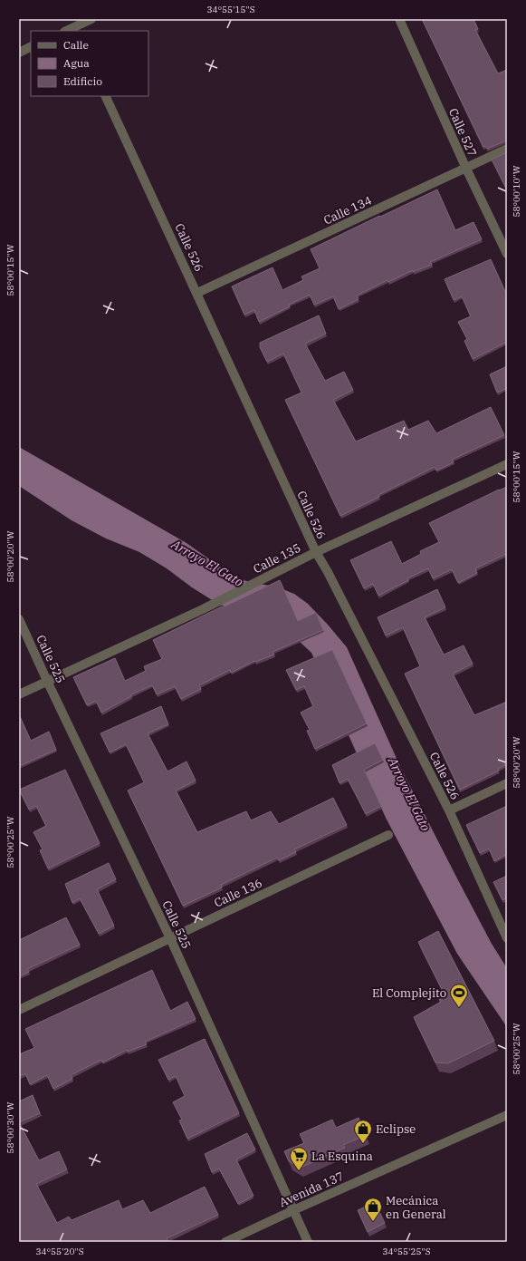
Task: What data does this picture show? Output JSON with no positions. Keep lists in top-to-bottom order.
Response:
{
  "streets": {
    "street": [
      "Calle 527",
      "Calle 134",
      "Calle 526",
      "Calle 135",
      "Calle 525",
      "Calle 136",
      "Avenida 137"
    ]
  },
  "crossings": [
    ["Calle 527", "Calle 134"],
    ["Calle 134", "Calle 526"],
    ["Calle 526", "Calle 135"],
    ["Calle 135", "Calle 525"],
    ["Calle 525", "Calle 136"],
    ["Calle 525", "Avenida 137"]
  ],
  "water": ["Arroyo El Gato"],
  "places": {
    "sports": ["El Complejito"],
    "shop": ["Eclipse", "Mecánica en General"],
    "supermarket": ["La Esquina"]
  },
  "legend": ["Calle", "Agua", "Edificio"],
  "coordinates": [
    "34°55'15\"S",
    "58°00'10\"W",
    "58°00'15\"W",
    "58°00'20\"W",
    "58°00'25\"W",
    "58°00'30\"W",
    "34°55'20\"S",
    "34°55'25\"S"
  ]
}
